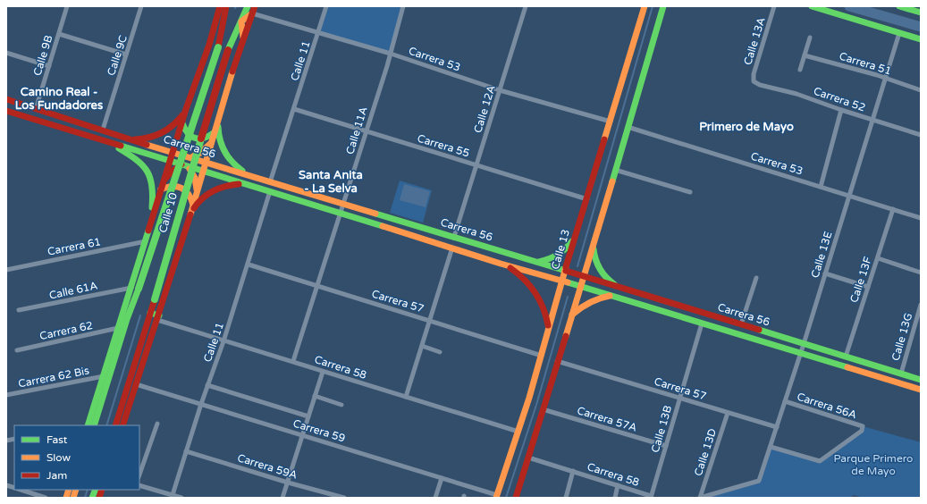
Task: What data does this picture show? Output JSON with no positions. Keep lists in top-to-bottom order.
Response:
{
  "streets": {
    "street": [
      "Calle 13A",
      "Calle 9B",
      "Calle 9C",
      "Carrera 53",
      "Calle 11",
      "Carrera 51",
      "Carrera 52",
      "Calle 12A",
      "Calle 11A",
      "Carrera 55",
      "Carrera 56",
      "Calle 10",
      "Carrera 61",
      "Calle 13",
      "Calle 13E",
      "Calle 13F",
      "Calle 61A",
      "Carrera 57",
      "Carrera 62",
      "Calle 13G",
      "Carrera 58",
      "Carrera 62 Bis",
      "Carrera 56A",
      "Carrera 57A",
      "Calle 13B",
      "Carrera 59",
      "Calle 13D",
      "Carrera 59A"
    ]
  },
  "crossings": [
    ["Calle 13A", "Carrera 52"],
    ["Calle 9B", "Carrera 56"],
    ["Calle 9C", "Carrera 56"],
    ["Carrera 53", "Calle 11"],
    ["Carrera 53", "Calle 12A"],
    ["Carrera 53", "Calle 11A"],
    ["Carrera 53", "Calle 10"],
    ["Carrera 53", "Calle 13"],
    ["Carrera 53", "Calle 13E"],
    ["Carrera 53", "Calle 13F"],
    ["Calle 11", "Carrera 55"],
    ["Calle 11", "Carrera 56"],
    ["Calle 11", "Carrera 57"],
    ["Calle 11", "Carrera 58"],
    ["Calle 11", "Carrera 59"],
    ["Calle 11", "Carrera 59A"],
    ["Carrera 51", "Calle 13E"],
    ["Carrera 52", "Calle 13E"],
    ["Calle 12A", "Carrera 55"],
    ["Calle 12A", "Carrera 56"],
    ["Calle 11A", "Carrera 55"],
    ["Calle 11A", "Carrera 56"],
    ["Calle 11A", "Carrera 57"],
    ["Calle 11A", "Carrera 58"],
    ["Carrera 55", "Calle 13"],
    ["Carrera 56", "Calle 10"],
    ["Carrera 56", "Calle 13"],
    ["Carrera 56", "Calle 13E"],
    ["Carrera 56", "Calle 13F"],
    ["Carrera 56", "Calle 13G"],
    ["Carrera 56", "Calle 13B"],
    ["Calle 10", "Carrera 61"],
    ["Calle 10", "Calle 61A"],
    ["Calle 10", "Carrera 62"],
    ["Calle 10", "Carrera 58"],
    ["Calle 10", "Carrera 62 Bis"],
    ["Calle 10", "Carrera 59"],
    ["Calle 13", "Carrera 57"],
    ["Calle 13", "Carrera 58"],
    ["Calle 13", "Carrera 59"],
    ["Calle 13E", "Carrera 57"],
    ["Calle 13E", "Carrera 56A"],
    ["Calle 13E", "Calle 13D"],
    ["Carrera 57", "Calle 13B"],
    ["Carrera 57", "Calle 13D"],
    ["Carrera 58", "Calle 13B"],
    ["Carrera 57A", "Calle 13B"]
  ],
  "districts": ["Camino Real - Los Fundadores", "Primero de Mayo", "Santa Anita - La Selva"],
  "parks": ["Parque Primero de Mayo"],
  "legend": ["Fast", "Slow", "Jam"]
}
